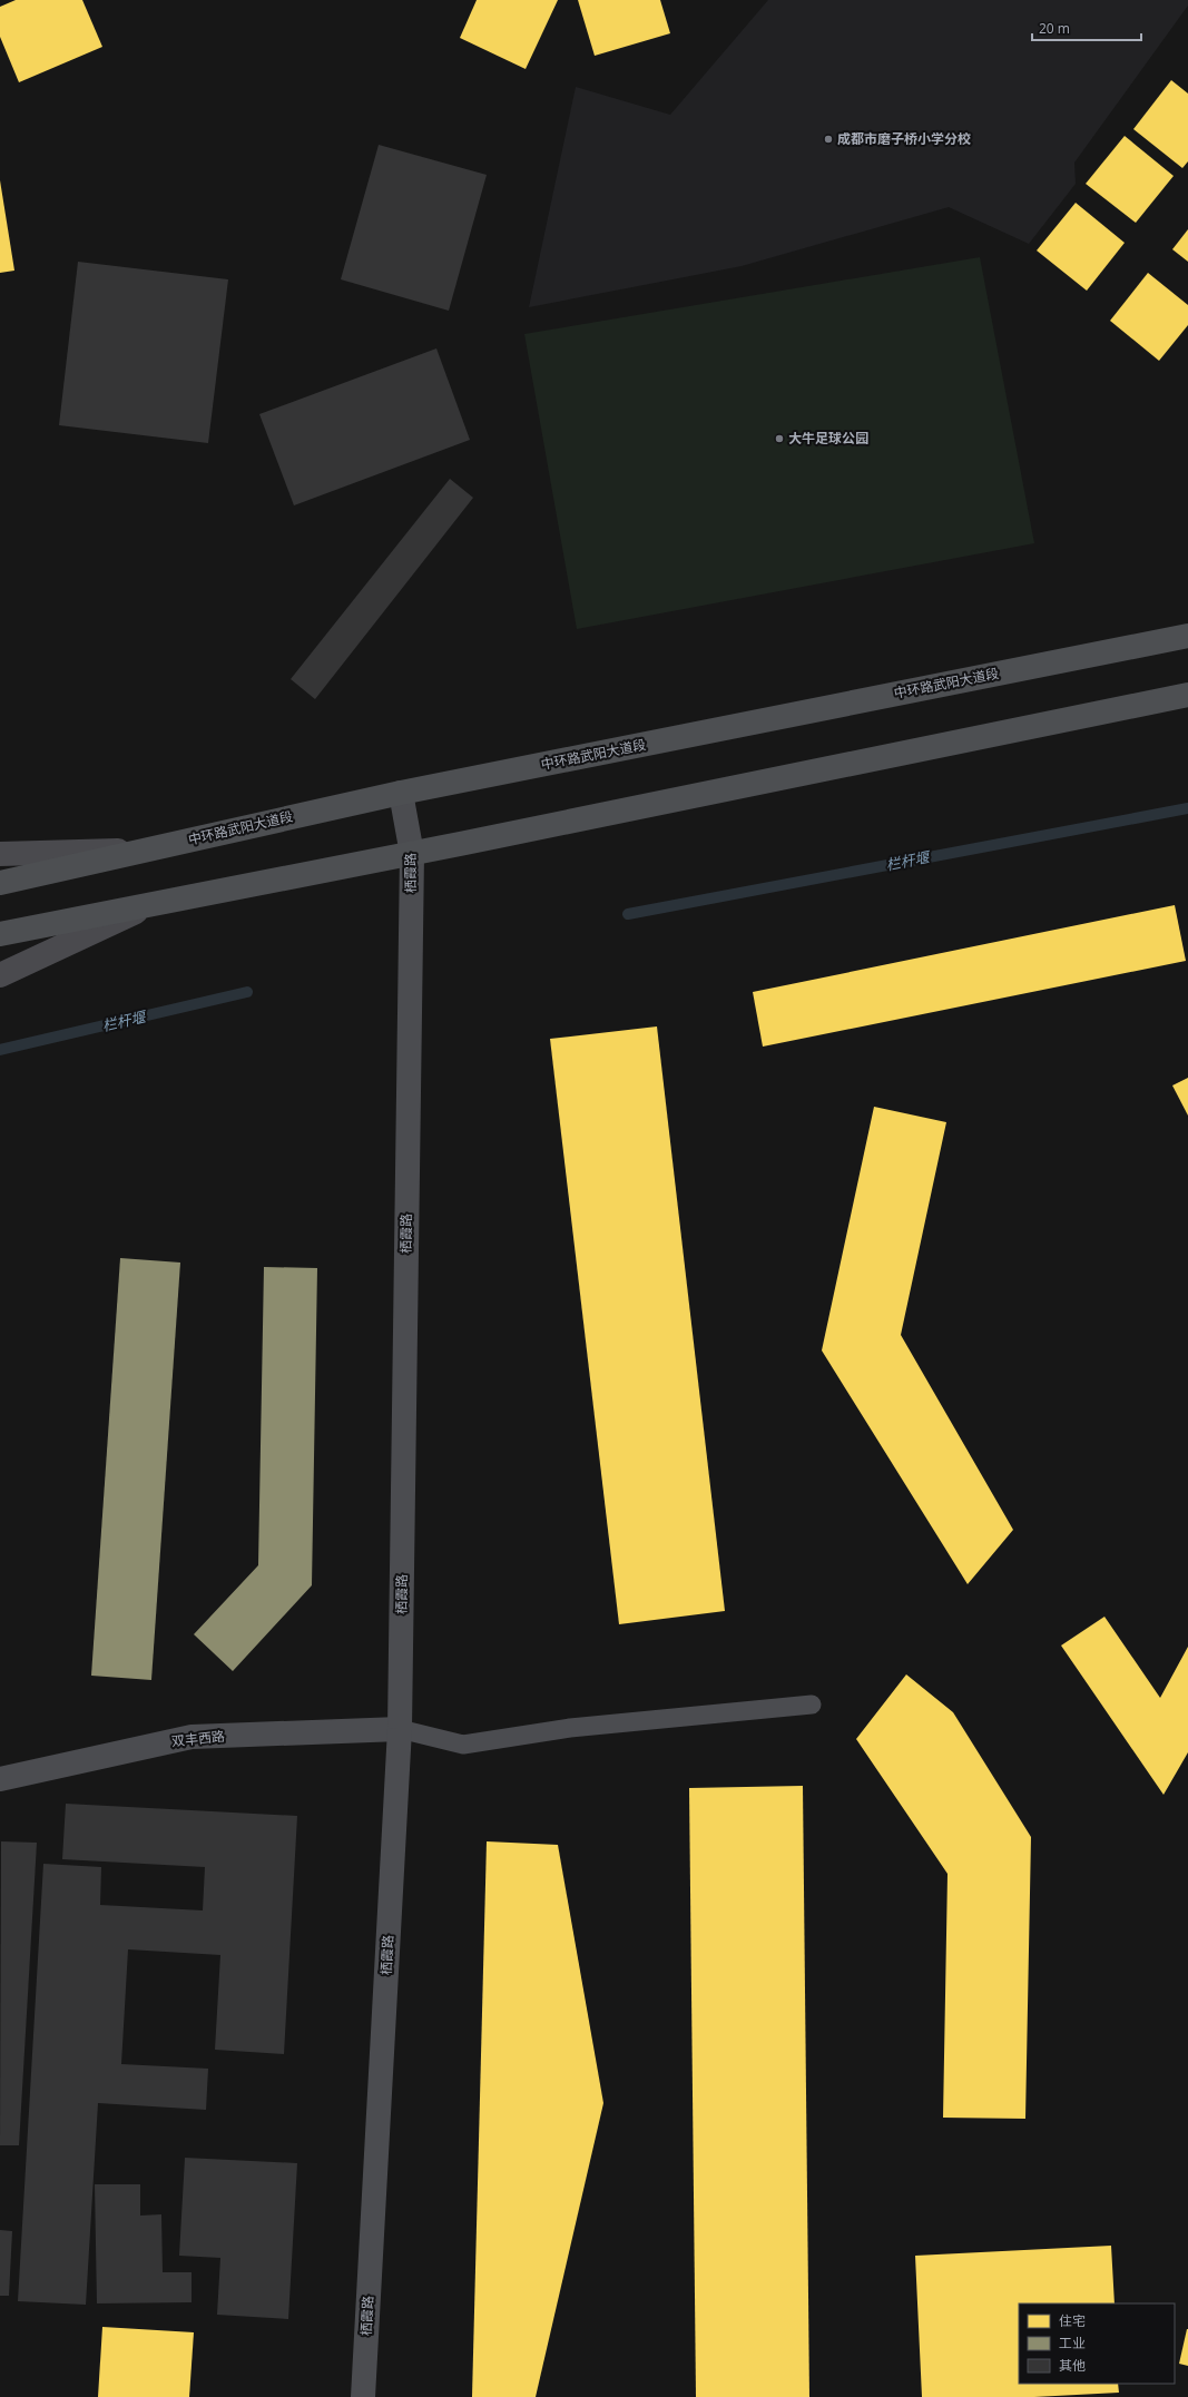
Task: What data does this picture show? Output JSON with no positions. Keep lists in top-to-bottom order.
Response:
{
  "streets": {
    "main road": ["中环路武阳大道段"],
    "street": ["栖霞路", "双丰西路"]
  },
  "crossings": [
    ["中环路武阳大道段", "栖霞路"],
    ["栖霞路", "双丰西路"]
  ],
  "water": ["栏杆堰"],
  "places": ["成都市磨子桥小学分校", "大牛足球公园"],
  "legend": ["住宅", "工业", "其他"],
  "scale_bar": "20 m"
}
